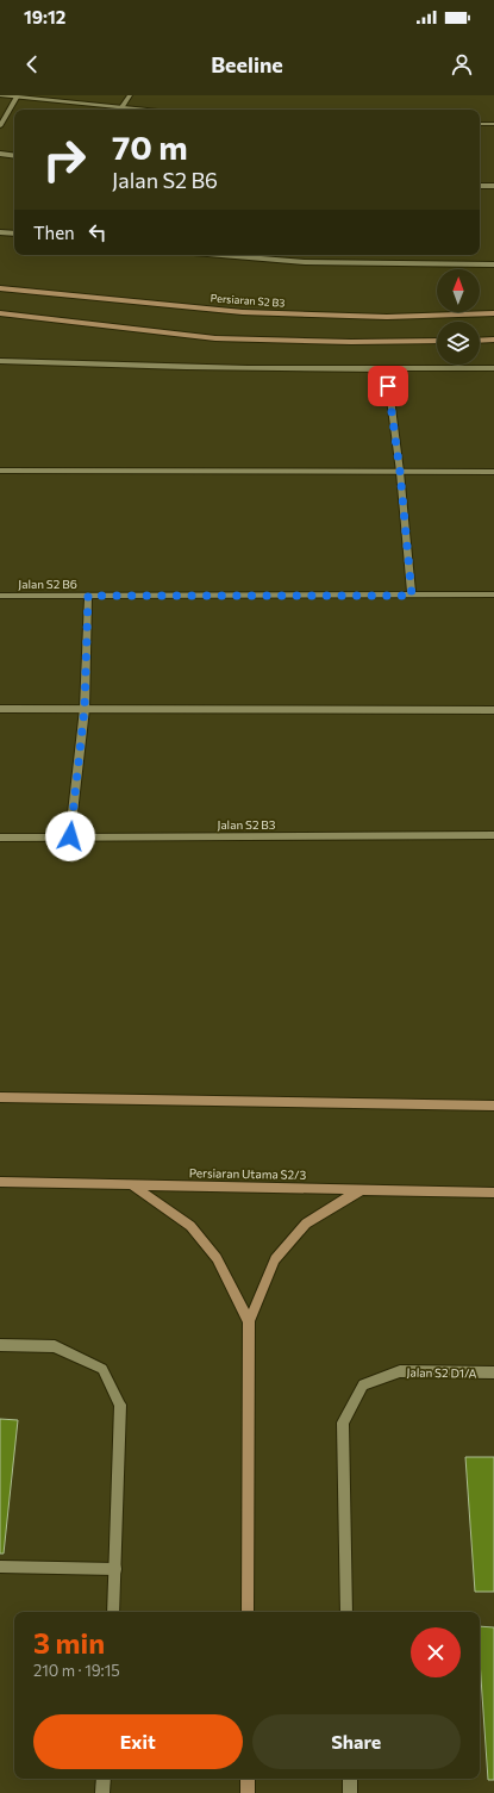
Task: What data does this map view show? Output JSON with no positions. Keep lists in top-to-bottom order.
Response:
{
  "streets": {
    "street": [
      "Persiaran S2 B3",
      "Jalan S2 B6",
      "Jalan S2 B3",
      "Persiaran Utama S2/3",
      "Jalan S2 D1/A"
    ]
  },
  "north": "top",
  "page": {
    "status": "19:12",
    "header": "Beeline",
    "turn": ["70 m", "Jalan S2 B6"],
    "then": "Then",
    "heading": ["3 min", "210 m · 19:15"],
    "buttons": ["Exit", "Share"]
  }
}
